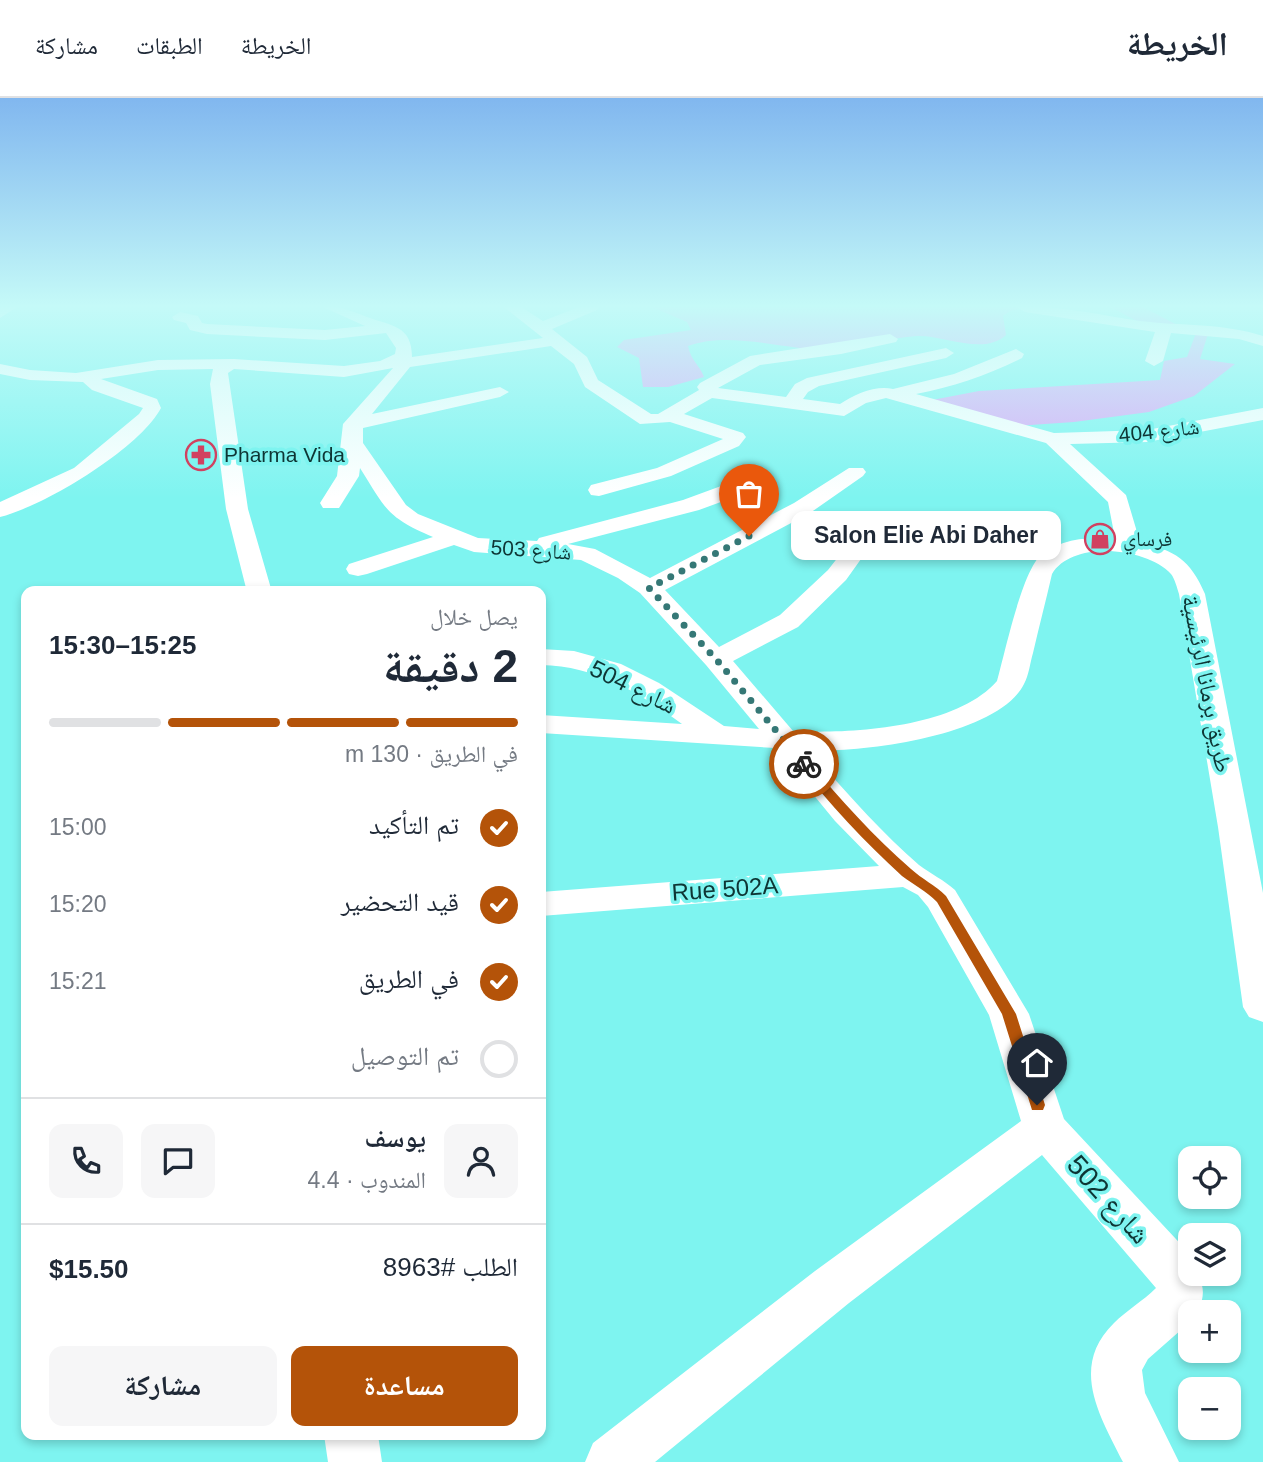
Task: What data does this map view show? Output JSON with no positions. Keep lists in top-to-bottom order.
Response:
{
  "streets": {
    "street": [
      "شارع 404",
      "شارع 503",
      "طريق برمانا الرئيسية",
      "شارع 504",
      "Rue 502A",
      "شارع 502"
    ]
  },
  "crossings": [
    ["شارع 503", "طريق برمانا الرئيسية"],
    ["شارع 503", "شارع 502"],
    ["طريق برمانا الرئيسية", "شارع 504"],
    ["طريق برمانا الرئيسية", "شارع 502"],
    ["Rue 502A", "شارع 502"]
  ],
  "places": {
    "pharmacy": ["Pharma Vida"],
    "other": ["Salon Elie Abi Daher"],
    "shop": ["فرساي"]
  },
  "page": {
    "header": "الخريطة",
    "nav": ["الخريطة", "الطبقات", "مشاركة"],
    "bubble": "Salon Elie Abi Daher",
    "heading": ["2 دقيقة", "يصل خلال", "15:25–15:30"],
    "panel": [
      "يوسف",
      "المندوب · 4.4",
      "الطلب #8963",
      "$15.50"
    ],
    "bar": "في الطريق · 130 m",
    "list": [
      ["تم التأكيد", "15:00"],
      ["قيد التحضير", "15:20"],
      ["في الطريق", "15:21"],
      "تم التوصيل"
    ],
    "map_buttons": ["+", "−"],
    "buttons": ["مساعدة", "مشاركة"]
  }
}
